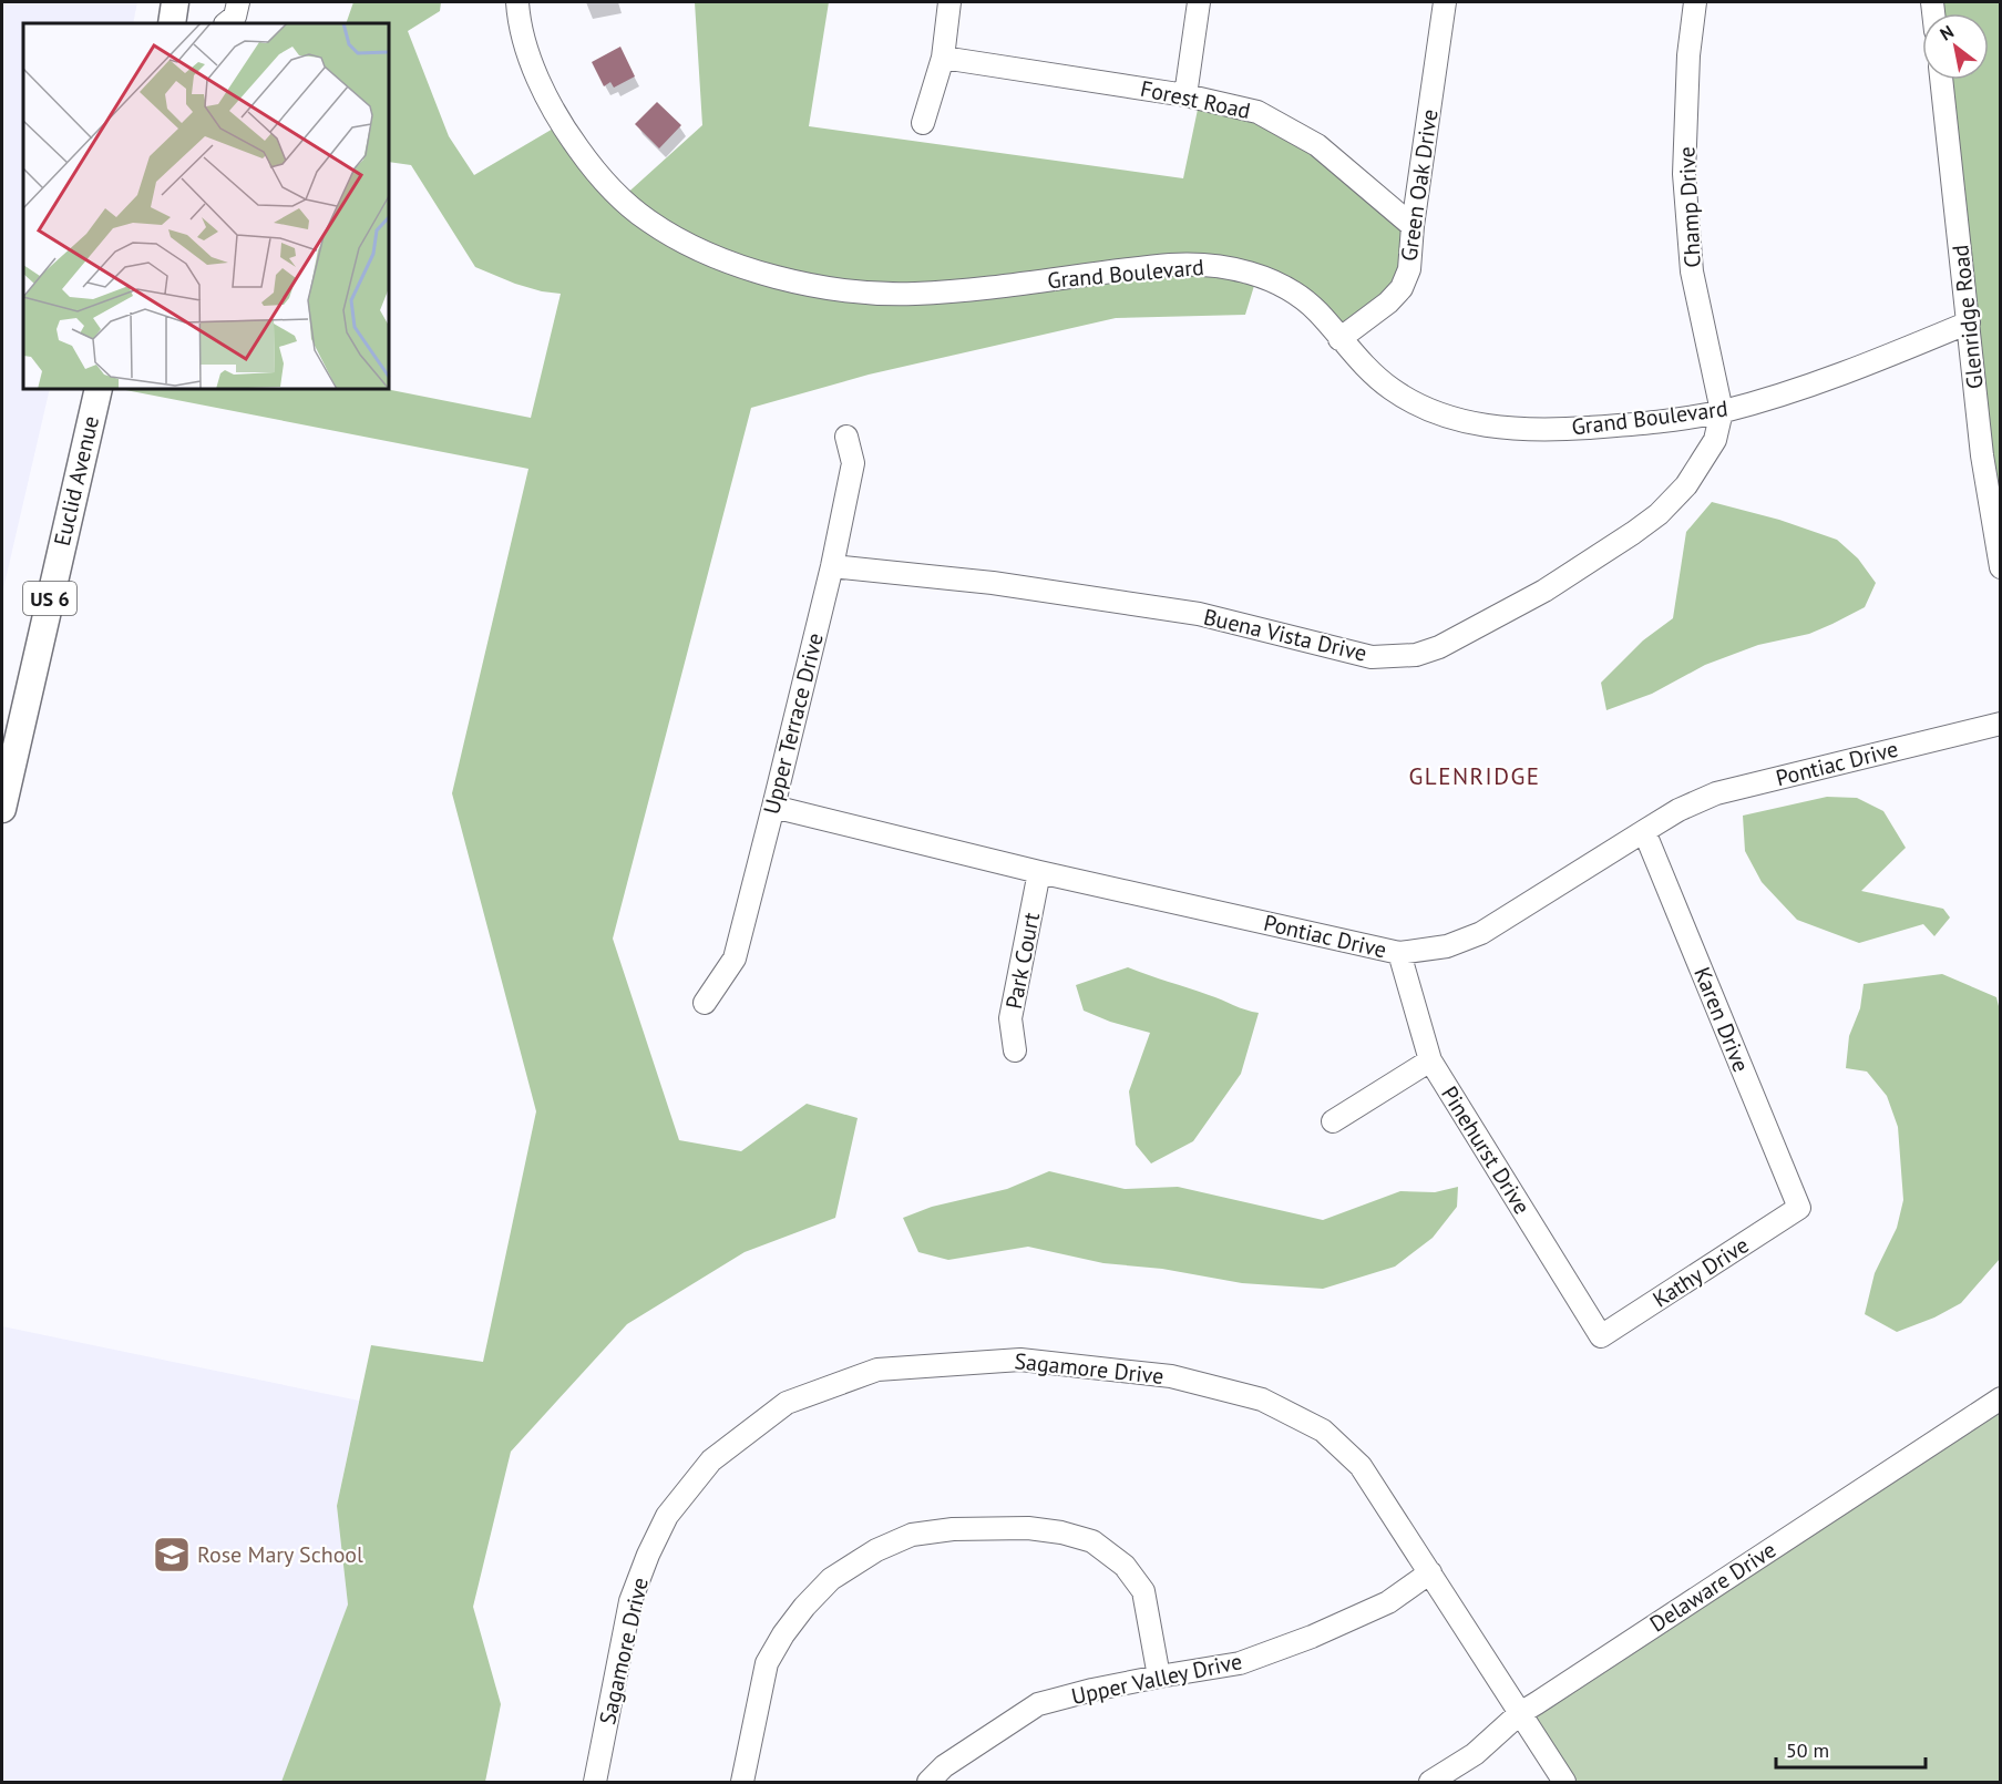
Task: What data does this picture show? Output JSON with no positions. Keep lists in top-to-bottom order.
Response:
{
  "streets": {
    "main road": ["Euclid Avenue", "US 6"],
    "street": [
      "Forest Road",
      "Green Oak Drive",
      "Champ Drive",
      "Grand Boulevard",
      "Glenridge Road",
      "Buena Vista Drive",
      "Upper Terrace Drive",
      "Pontiac Drive",
      "Park Court",
      "Karen Drive",
      "Pinehurst Drive",
      "Kathy Drive",
      "Sagamore Drive",
      "Delaware Drive",
      "Upper Valley Drive"
    ]
  },
  "crossings": [
    ["Forest Road", "Green Oak Drive"],
    ["Green Oak Drive", "Grand Boulevard"],
    ["Champ Drive", "Grand Boulevard"],
    ["Champ Drive", "Buena Vista Drive"],
    ["Grand Boulevard", "Glenridge Road"],
    ["Grand Boulevard", "Buena Vista Drive"],
    ["Buena Vista Drive", "Upper Terrace Drive"],
    ["Upper Terrace Drive", "Pontiac Drive"],
    ["Pontiac Drive", "Park Court"],
    ["Pontiac Drive", "Karen Drive"],
    ["Pontiac Drive", "Pinehurst Drive"],
    ["Karen Drive", "Kathy Drive"],
    ["Pinehurst Drive", "Kathy Drive"],
    ["Sagamore Drive", "Delaware Drive"],
    ["Sagamore Drive", "Upper Valley Drive"]
  ],
  "districts": ["GLENRIDGE"],
  "places": {
    "school or university": ["Rose Mary School"]
  },
  "scale_bar": "50 m",
  "north": "top left"
}
